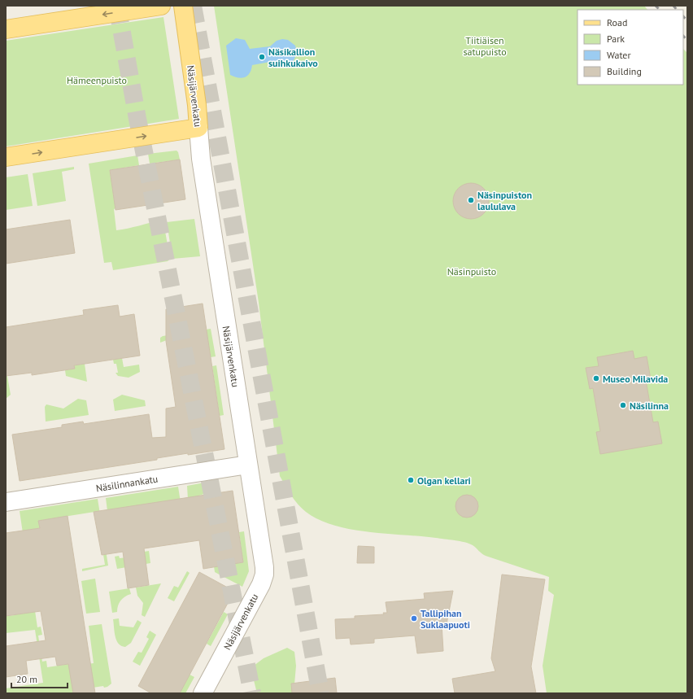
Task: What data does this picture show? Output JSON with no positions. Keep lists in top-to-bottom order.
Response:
{
  "streets": {
    "main road": ["Näsijärvenkatu"],
    "street": ["Näsilinnankatu"]
  },
  "crossings": [
    ["Näsijärvenkatu", "Näsilinnankatu"]
  ],
  "parks": ["Tiitiäisen satupuisto", "Hämeenpuisto", "Näsinpuisto"],
  "places": [
    "Näsikallion suihkukaivo",
    "Näsinpuiston laululava",
    "Museo Milavida",
    "Näsilinna",
    "Olgan kellari",
    "Tallipihan Suklaapuoti"
  ],
  "legend": [
    "Road",
    "Park",
    "Water",
    "Building"
  ],
  "scale_bar": "20 m"
}
